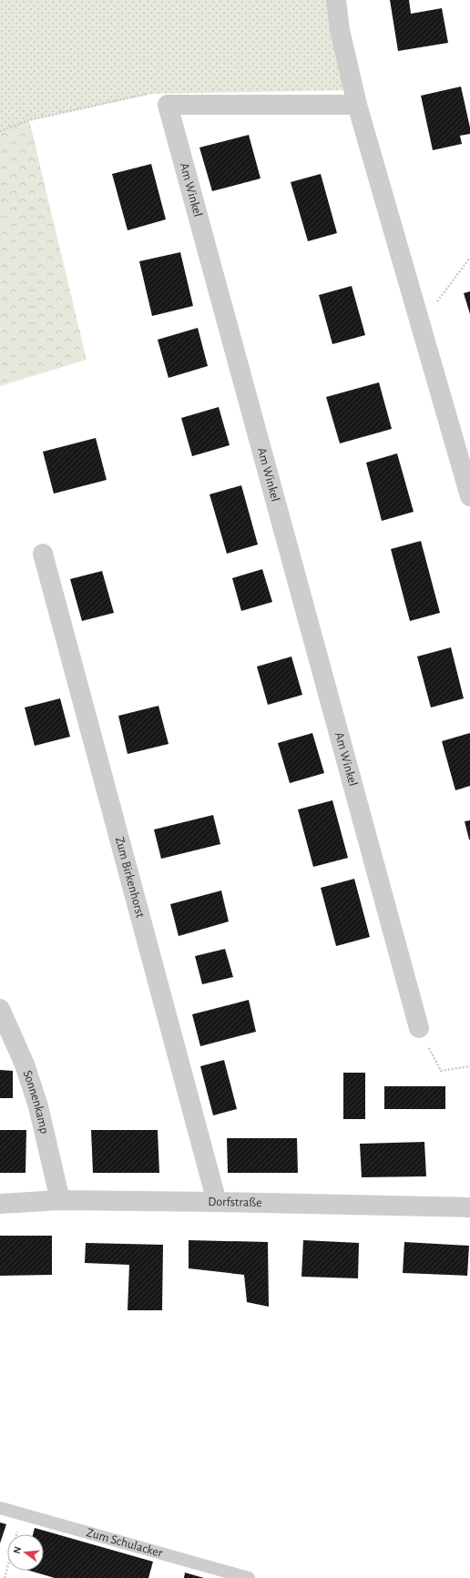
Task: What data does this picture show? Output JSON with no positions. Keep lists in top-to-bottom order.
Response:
{
  "streets": {
    "street": [
      "Am Winkel",
      "Zum Birkenhorst",
      "Sonnenkamp",
      "Dorfstraße"
    ],
    "lane": ["Zum Schulacker"]
  },
  "crossings": [
    ["Zum Birkenhorst", "Dorfstraße"],
    ["Sonnenkamp", "Dorfstraße"]
  ],
  "north": "left"
}
